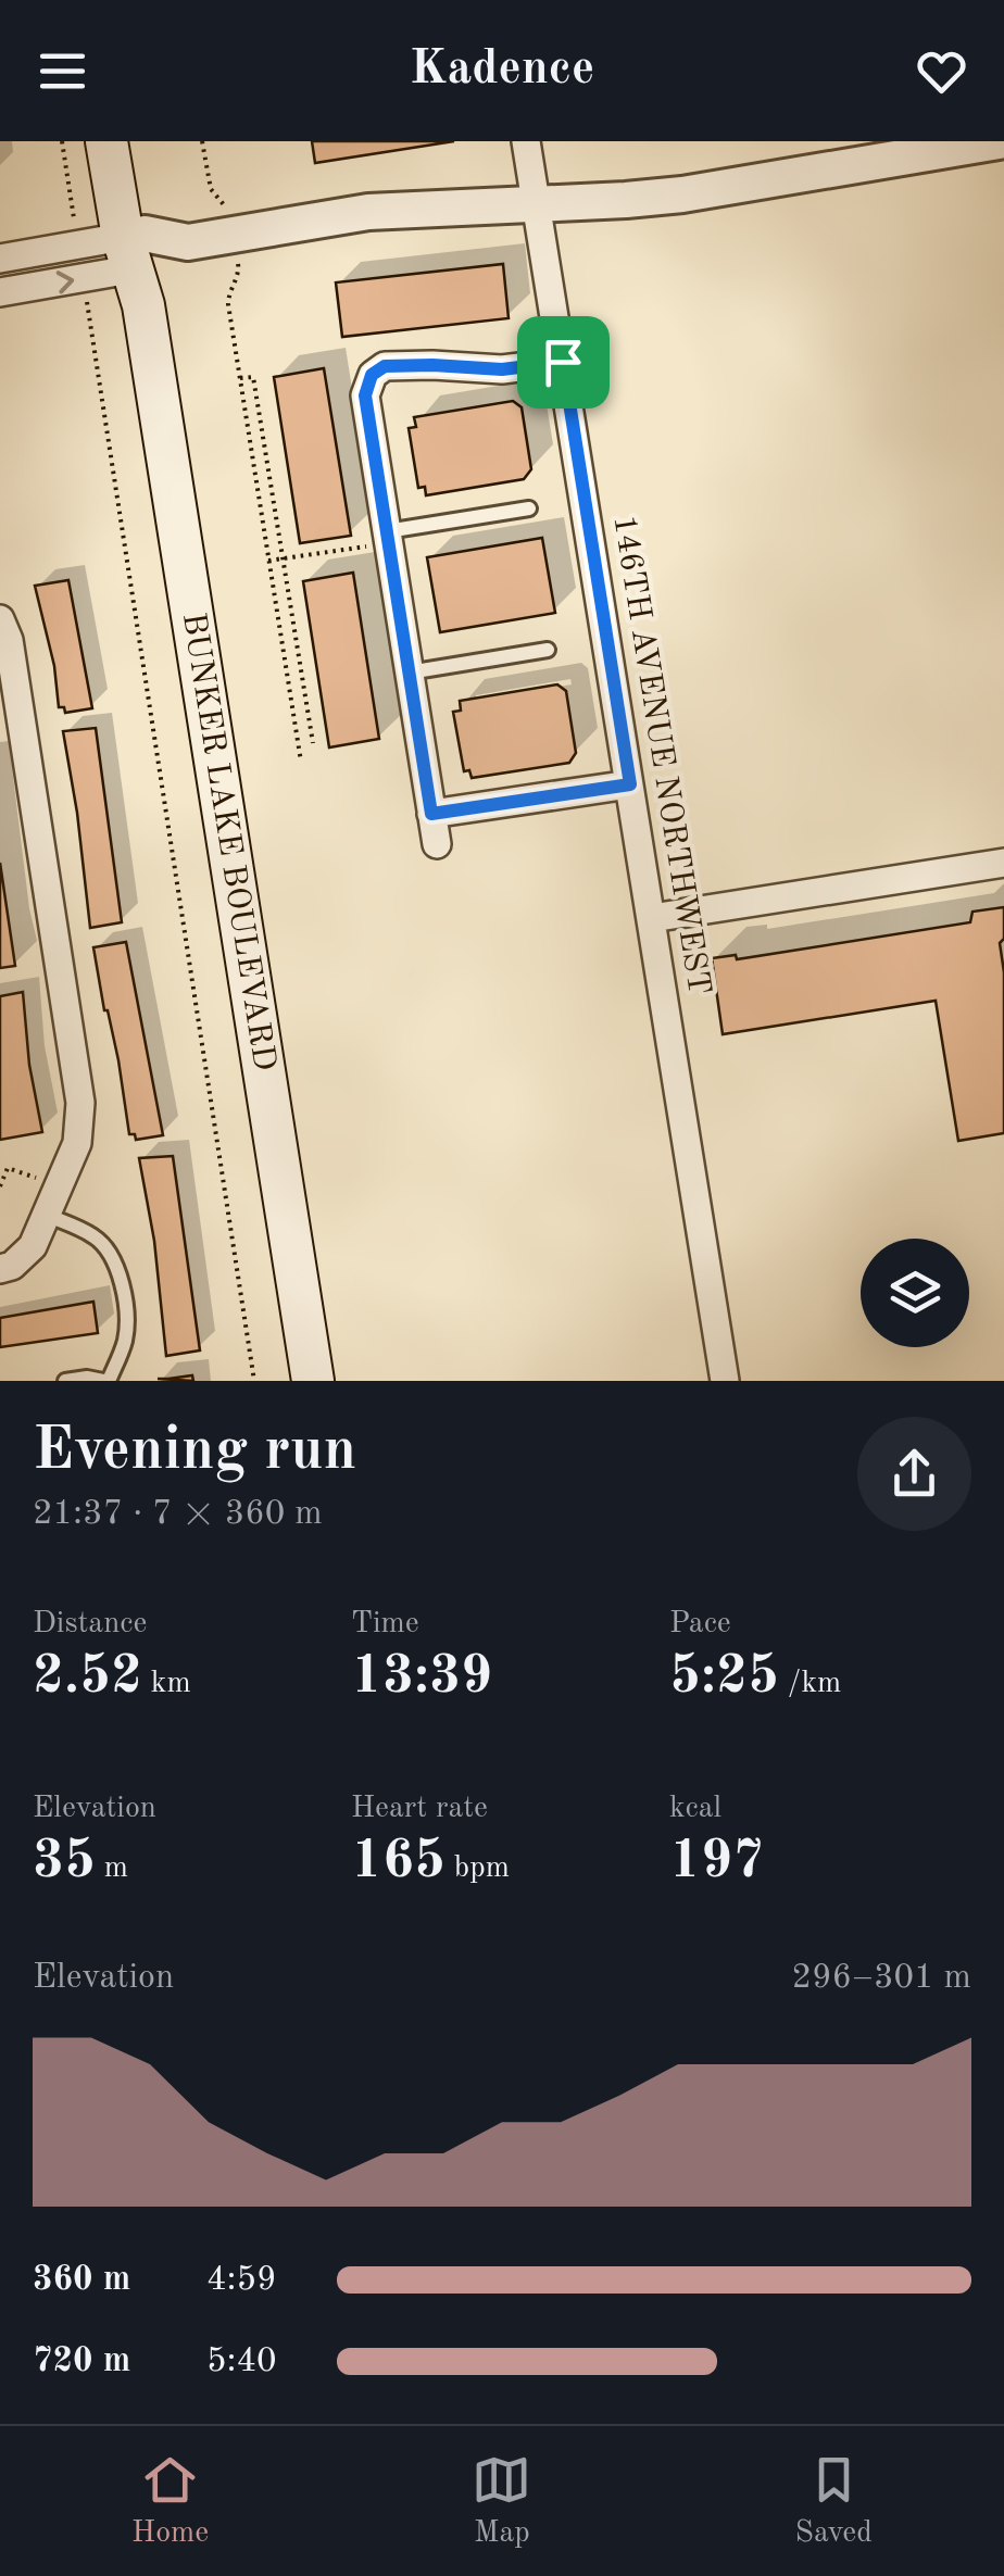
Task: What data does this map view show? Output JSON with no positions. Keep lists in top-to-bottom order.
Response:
{
  "streets": {
    "main road": ["BUNKER LAKE BOULEVARD"],
    "street": ["146TH AVENUE NORTHWEST"]
  },
  "page": {
    "header": "Kadence",
    "heading": ["Evening run", "21:37 · 7 × 360 m"],
    "stats": [
      ["Distance", "2.52 km"],
      ["Time", "13:39"],
      ["Pace", "5:25 /km"],
      ["Elevation", "35 m"],
      ["Heart rate", "165 bpm"],
      ["kcal", "197"]
    ],
    "chart": ["Elevation", "296–301 m"],
    "list": [
      {
        "name": "360 m",
        "note": "4:59"
      },
      {
        "name": "720 m",
        "note": "5:40"
      }
    ],
    "tabs": ["Home", "Map", "Saved"]
  }
}
